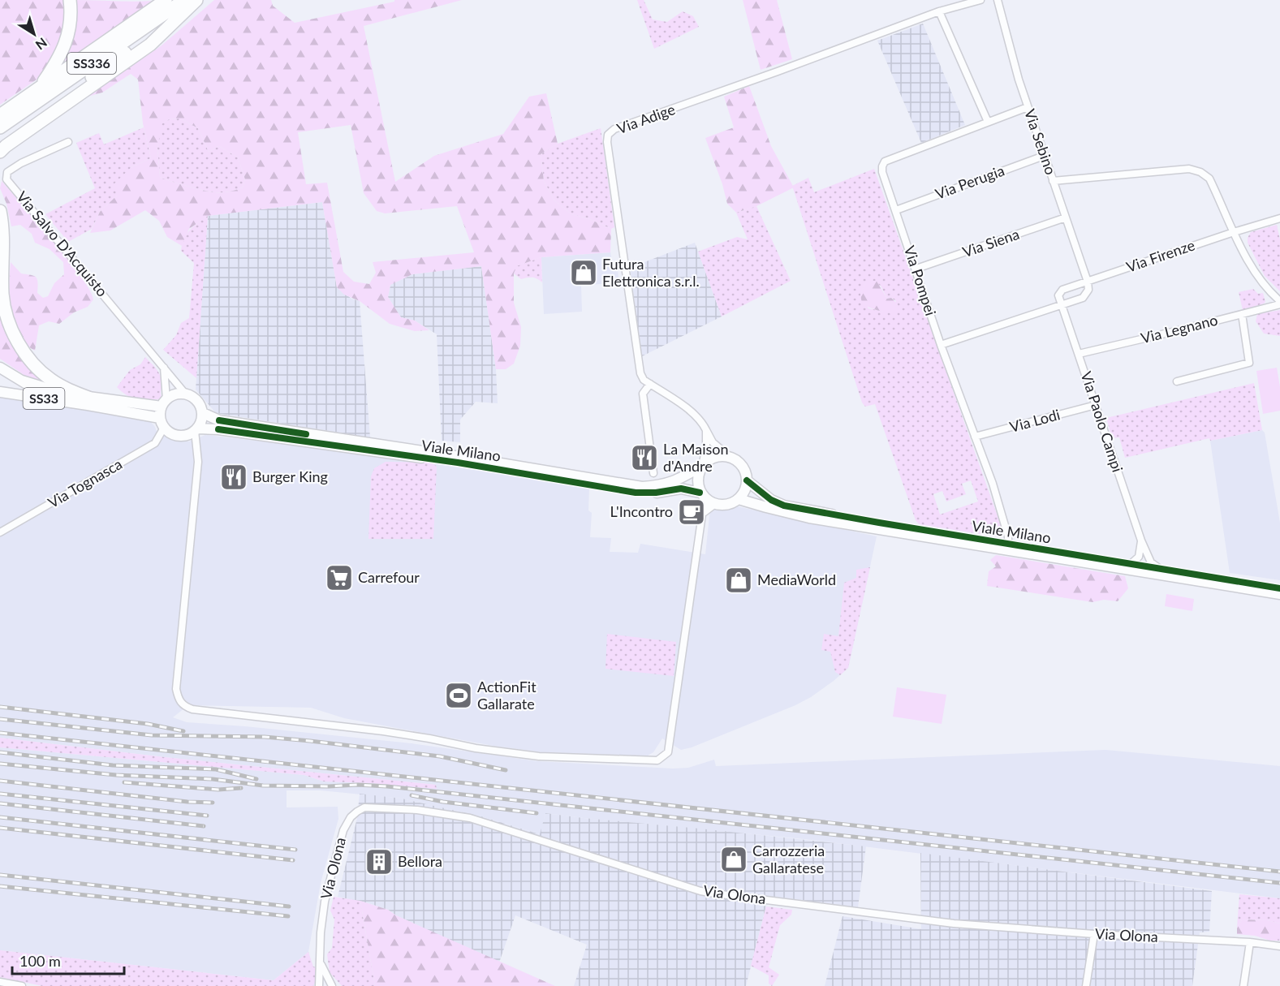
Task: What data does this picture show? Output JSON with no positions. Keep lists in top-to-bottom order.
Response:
{
  "streets": {
    "highway": ["SS336"],
    "main road": ["SS33", "Viale Milano"],
    "street": [
      "Via Adige",
      "Via Sebino",
      "Via Perugia",
      "Via Siena",
      "Via Salvo D'Acquisto",
      "Via Firenze",
      "Via Pompei",
      "Via Legnano",
      "Via Lodi",
      "Via Paolo Campi",
      "Via Tognasca",
      "Via Olona"
    ]
  },
  "crossings": [
    ["Via Adige", "Viale Milano"],
    ["Via Sebino", "Via Perugia"],
    ["Via Sebino", "Via Siena"],
    ["Via Sebino", "Via Firenze"],
    ["Via Sebino", "Via Pompei"],
    ["Via Perugia", "Via Pompei"],
    ["Via Siena", "Via Pompei"],
    ["Via Salvo D'Acquisto", "Viale Milano"],
    ["Via Salvo D'Acquisto", "Via Tognasca"],
    ["Via Firenze", "Via Paolo Campi"],
    ["Via Pompei", "Via Lodi"],
    ["Via Pompei", "Viale Milano"],
    ["Via Legnano", "Via Paolo Campi"],
    ["Via Lodi", "Via Paolo Campi"],
    ["Via Paolo Campi", "Viale Milano"],
    ["Viale Milano", "Via Tognasca"]
  ],
  "places": {
    "shop": ["Futura Elettronica s.r.l.", "MediaWorld", "Carrozzeria Gallaratese"],
    "restaurant": ["La Maison d'Andre", "Burger King"],
    "cafe": ["L'Incontro"],
    "supermarket": ["Carrefour"],
    "sports": ["ActionFit Gallarate"],
    "building": ["Bellora"]
  },
  "scale_bar": "100 m",
  "north": "bottom right"
}
